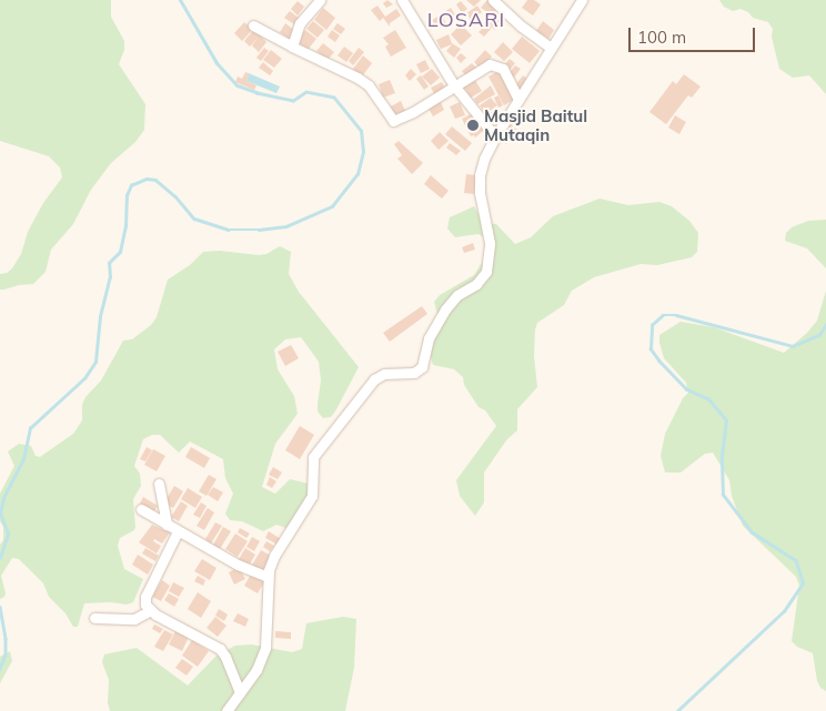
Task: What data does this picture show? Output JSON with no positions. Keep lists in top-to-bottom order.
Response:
{
  "districts": ["LOSARI"],
  "places": ["Masjid Baitul Mutaqin"],
  "scale_bar": "100 m"
}
